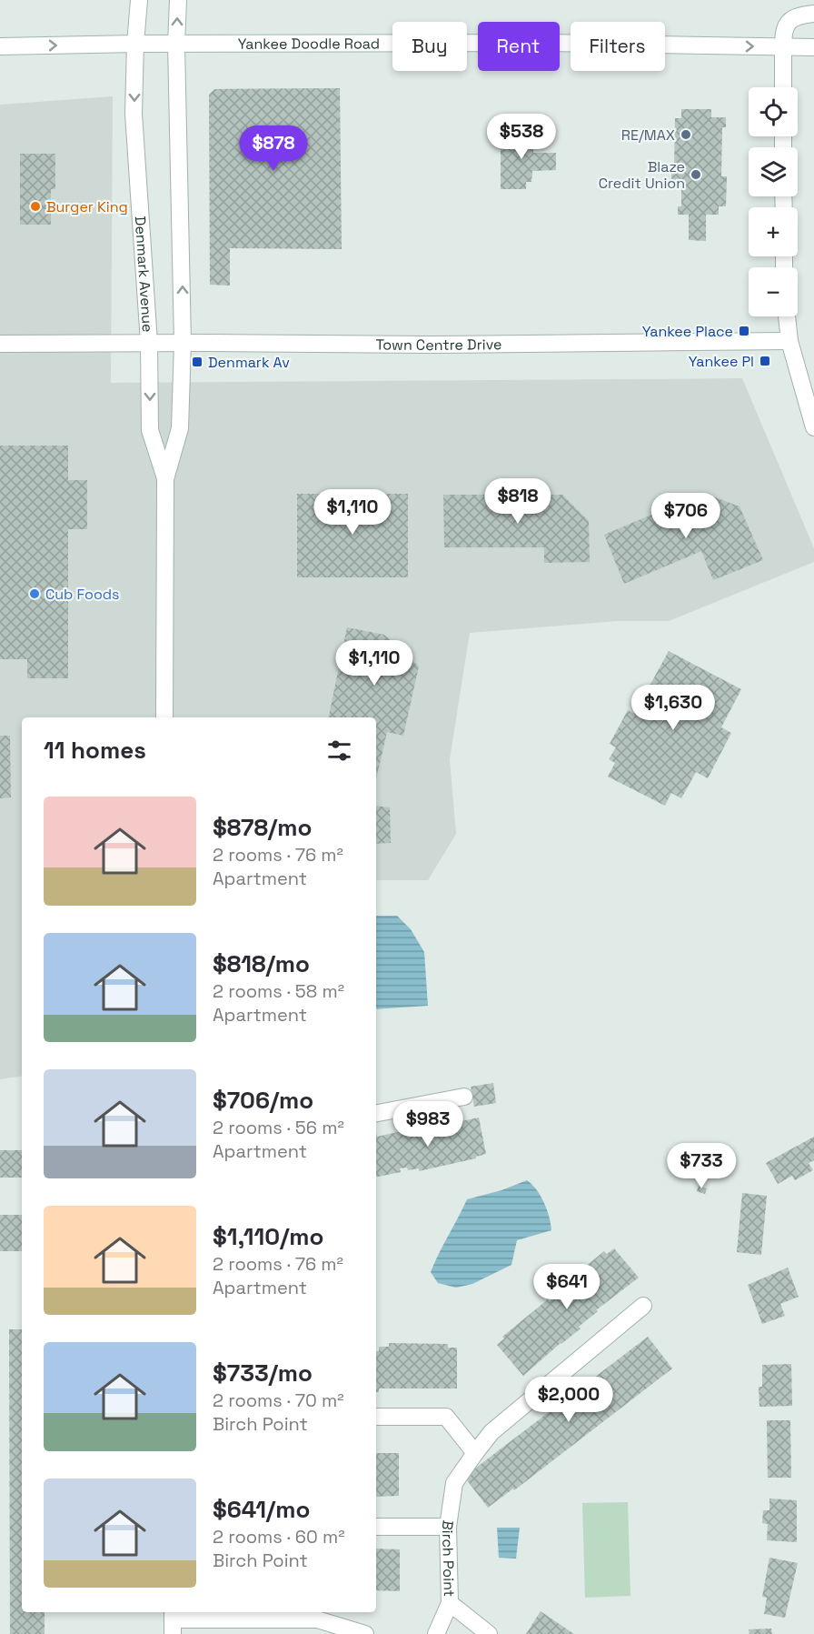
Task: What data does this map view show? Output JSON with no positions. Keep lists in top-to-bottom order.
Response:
{
  "streets": {
    "street": [
      "Yankee Doodle Road",
      "Denmark Avenue",
      "Town Centre Drive",
      "Birch Point"
    ]
  },
  "crossings": [
    ["Yankee Doodle Road", "Denmark Avenue"],
    ["Denmark Avenue", "Town Centre Drive"]
  ],
  "one_way": ["Yankee Doodle Road"],
  "places": {
    "other": [
      "RE/MAX",
      "Blaze Credit Union",
      "Burger King",
      "Cub Foods"
    ],
    "transit": ["Yankee Place", "Yankee Pl", "Denmark Av"]
  },
  "page": {
    "chip": ["Buy", "Rent", "Filters"],
    "map_buttons": ["+", "−"],
    "price": [
      "$538",
      "$878",
      "$818",
      "$1,110",
      "$706",
      "$1,110",
      "$1,630",
      "$983",
      "$733",
      "$641",
      "$2,000"
    ],
    "heading": "11 homes",
    "list": [
      {
        "name": "$878/mo",
        "note": "2 rooms · 76 m² · Apartment"
      },
      {
        "name": "$818/mo",
        "note": "2 rooms · 58 m² · Apartment"
      },
      {
        "name": "$706/mo",
        "note": "2 rooms · 56 m² · Apartment"
      },
      {
        "name": "$1,110/mo",
        "note": "2 rooms · 76 m² · Apartment"
      },
      {
        "name": "$733/mo",
        "note": "2 rooms · 70 m² · Birch Point"
      },
      {
        "name": "$641/mo",
        "note": "2 rooms · 60 m² · Birch Point"
      }
    ]
  }
}
